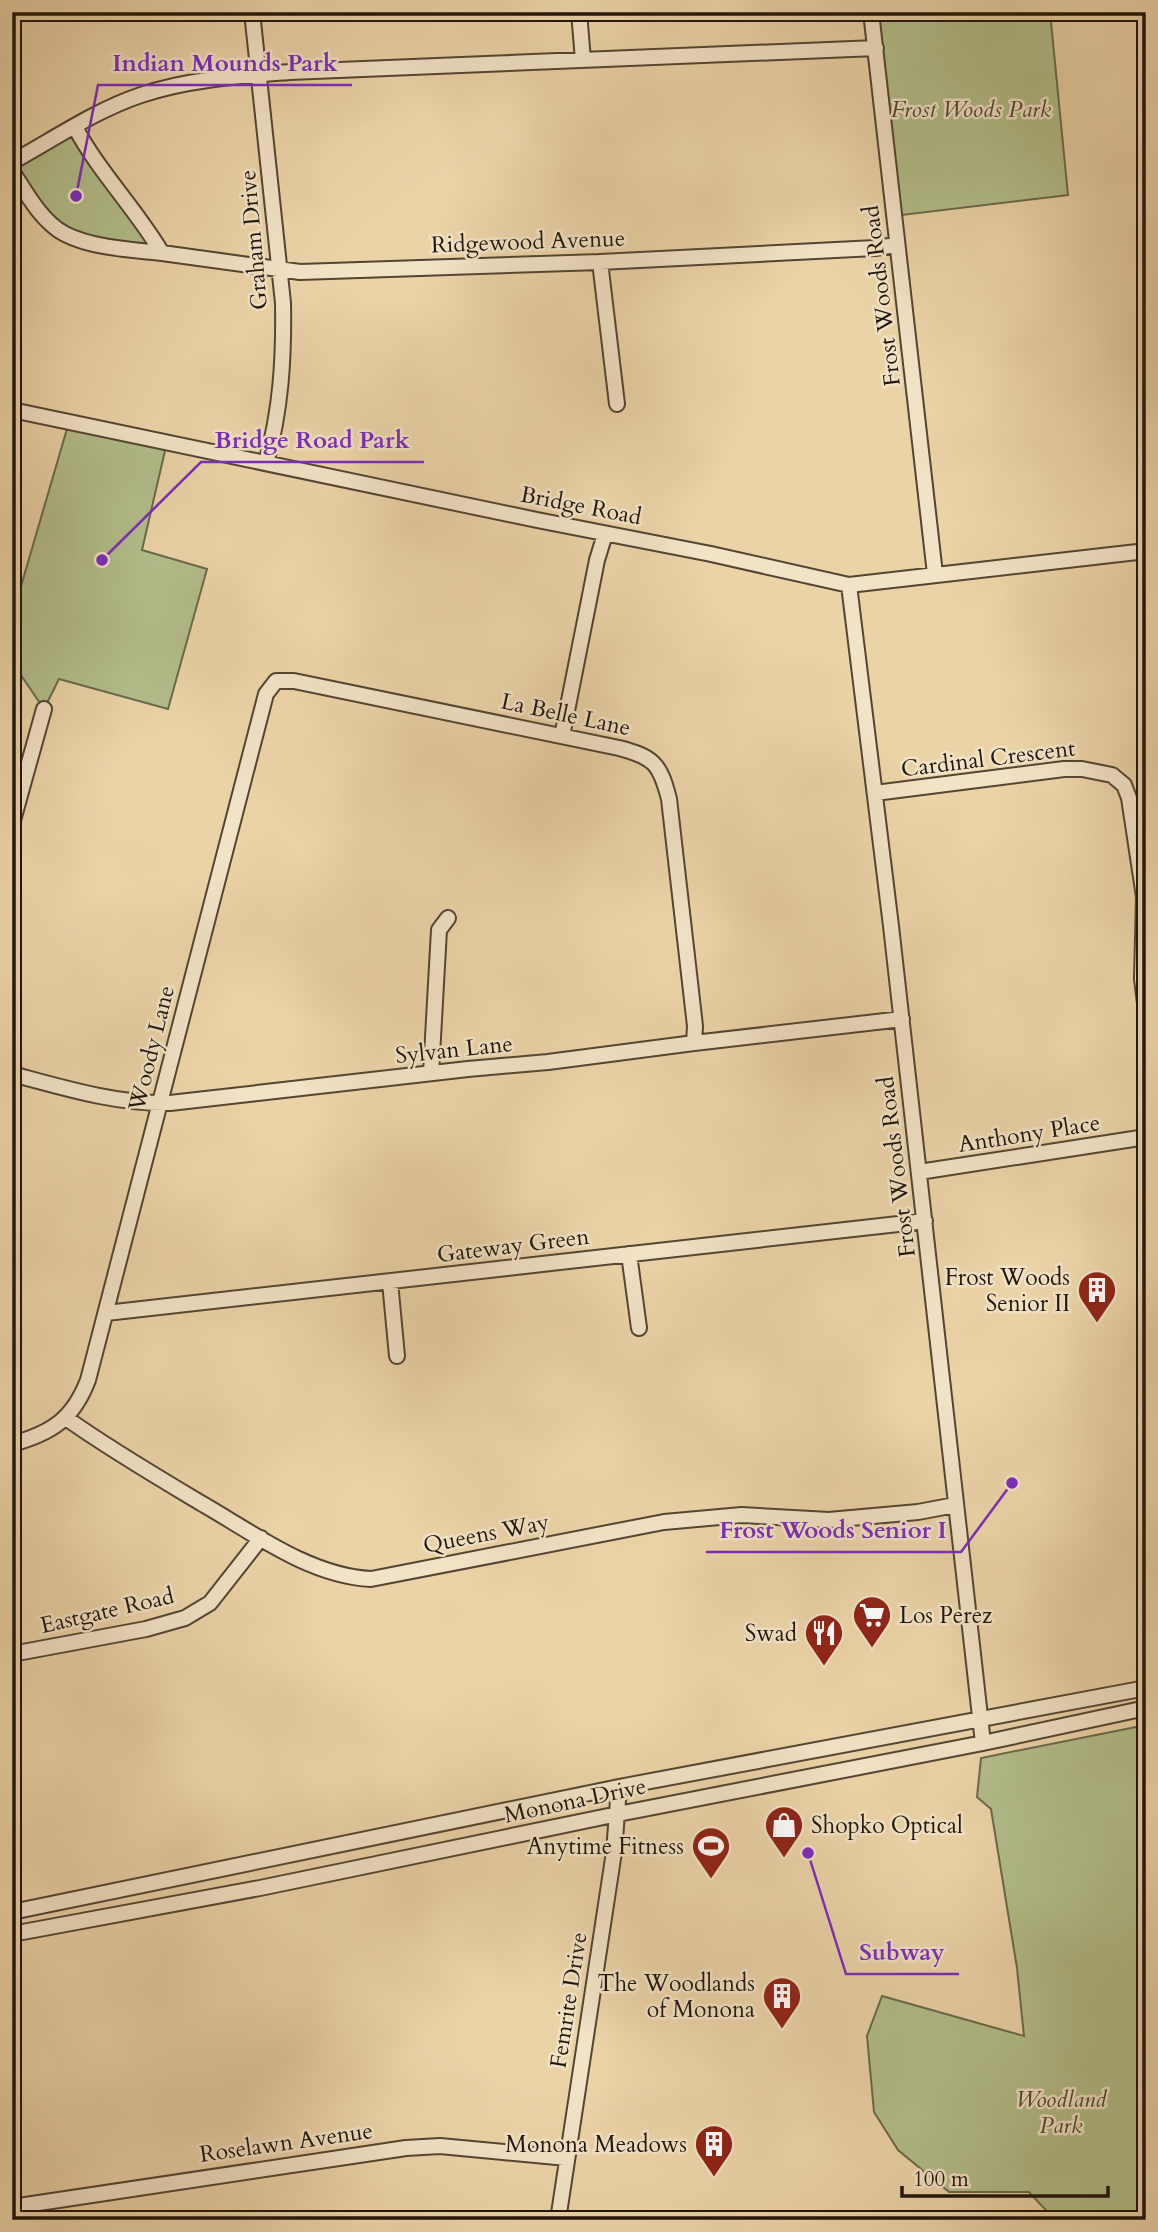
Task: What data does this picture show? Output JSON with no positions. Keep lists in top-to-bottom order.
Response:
{
  "streets": {
    "street": [
      "Graham Drive",
      "Ridgewood Avenue",
      "Frost Woods Road",
      "Bridge Road",
      "La Belle Lane",
      "Cardinal Crescent",
      "Woody Lane",
      "Sylvan Lane",
      "Anthony Place",
      "Gateway Green",
      "Queens Way",
      "Eastgate Road",
      "Monona Drive",
      "Femrite Drive",
      "Roselawn Avenue"
    ]
  },
  "crossings": [
    ["Graham Drive", "Ridgewood Avenue"],
    ["Graham Drive", "Bridge Road"],
    ["Ridgewood Avenue", "Frost Woods Road"],
    ["Frost Woods Road", "Bridge Road"],
    ["Frost Woods Road", "Cardinal Crescent"],
    ["Frost Woods Road", "Sylvan Lane"],
    ["Frost Woods Road", "Anthony Place"],
    ["Frost Woods Road", "Gateway Green"],
    ["Frost Woods Road", "Queens Way"],
    ["Frost Woods Road", "Monona Drive"],
    ["La Belle Lane", "Woody Lane"],
    ["La Belle Lane", "Sylvan Lane"],
    ["Woody Lane", "Sylvan Lane"],
    ["Woody Lane", "Gateway Green"],
    ["Woody Lane", "Queens Way"],
    ["Queens Way", "Eastgate Road"],
    ["Monona Drive", "Femrite Drive"],
    ["Femrite Drive", "Roselawn Avenue"]
  ],
  "parks": ["Frost Woods Park", "Woodland Park"],
  "places": {
    "other": [
      "Indian Mounds Park",
      "Bridge Road Park",
      "Frost Woods Senior I",
      "Subway"
    ],
    "building": ["Frost Woods Senior II", "The Woodlands of Monona", "Monona Meadows"],
    "supermarket": ["Los Perez"],
    "restaurant": ["Swad"],
    "shop": ["Shopko Optical"],
    "sports": ["Anytime Fitness"]
  },
  "scale_bar": "100 m"
}
